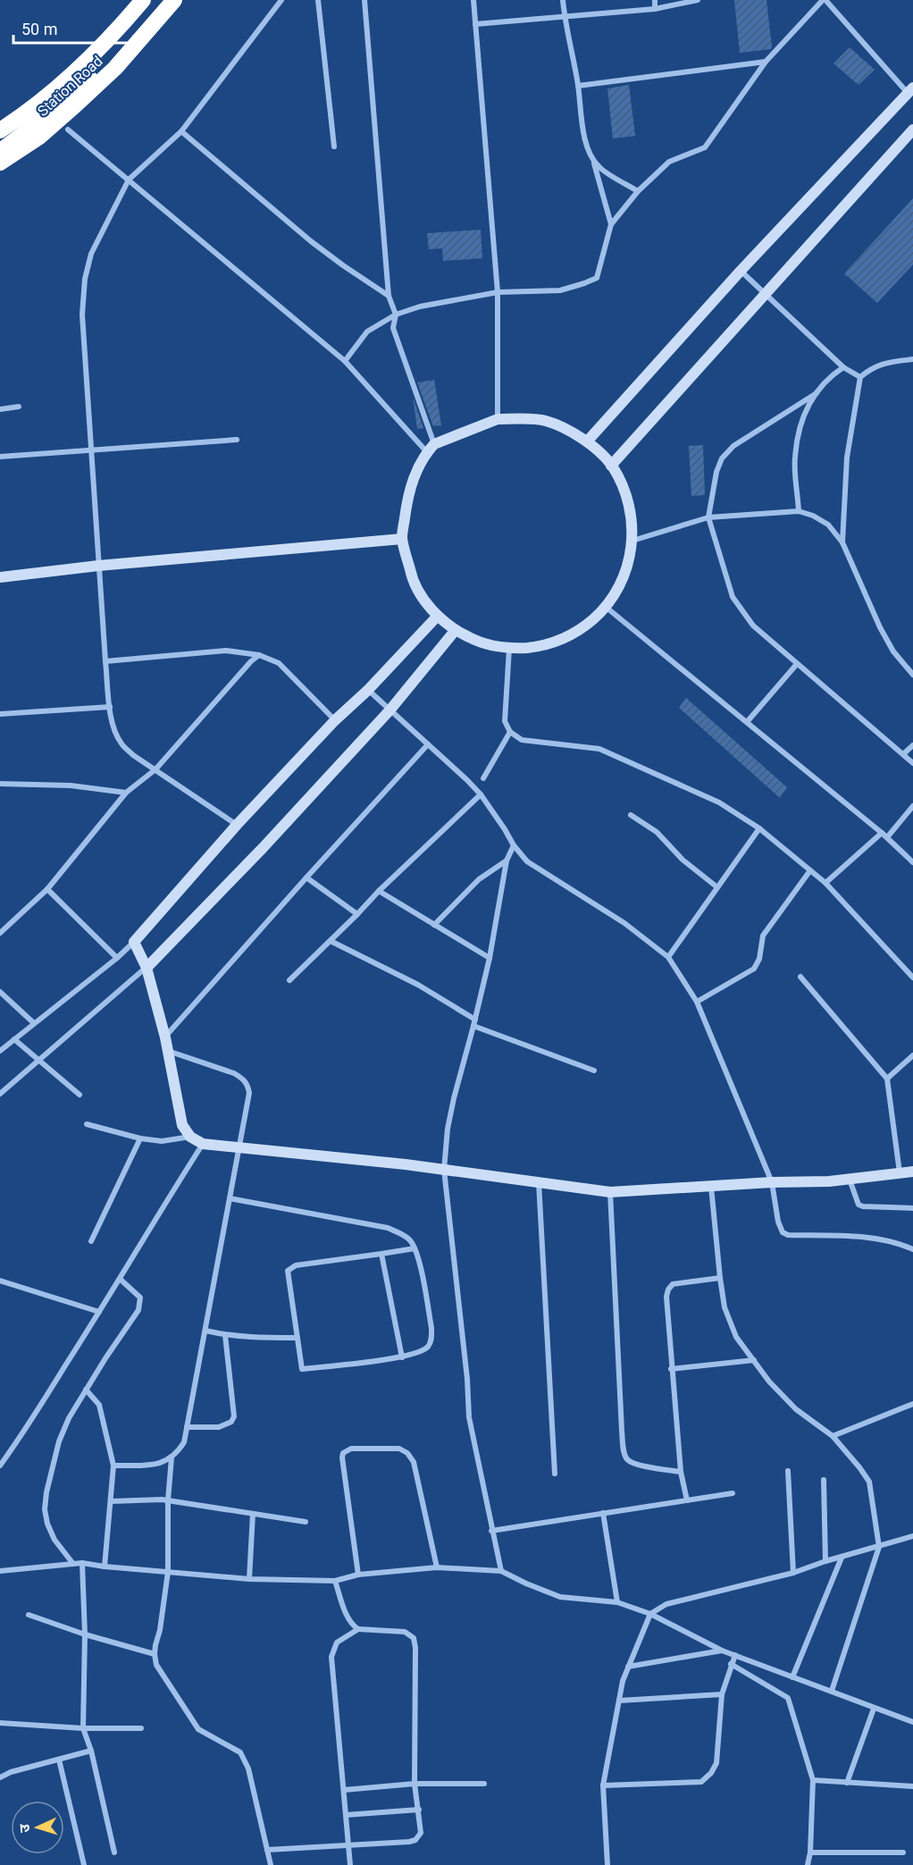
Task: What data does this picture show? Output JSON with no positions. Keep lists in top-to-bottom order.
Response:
{
  "streets": {
    "highway": ["Station Road"]
  },
  "scale_bar": "50 m",
  "north": "left"
}
